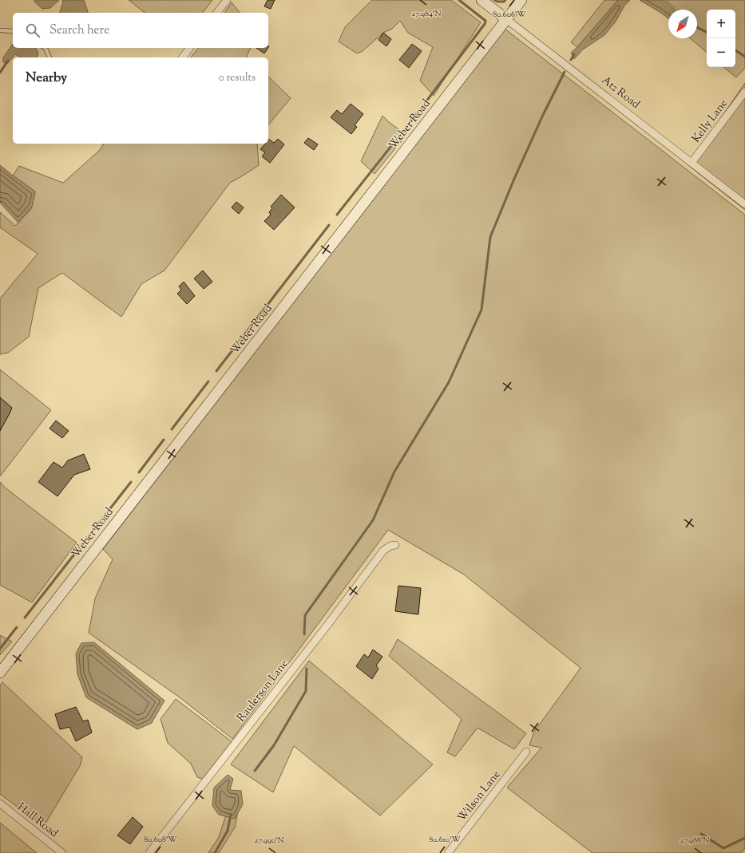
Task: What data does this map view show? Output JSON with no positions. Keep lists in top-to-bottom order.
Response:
{
  "streets": {
    "street": [
      "Atz Road",
      "Kelly Lane",
      "Weber Road",
      "Raulerson Lane",
      "Wilson Lane",
      "Hall Road"
    ]
  },
  "crossings": [
    ["Atz Road", "Kelly Lane"],
    ["Atz Road", "Weber Road"]
  ],
  "north": "bottom left",
  "page": {
    "map_buttons": ["+", "−"],
    "search": "Search here",
    "heading": ["Nearby", "0 results"]
  },
  "coordinates": [
    "27.984°N",
    "80.606°W",
    "80.608°W",
    "80.610°W",
    "27.990°N",
    "27.988°N"
  ]
}
